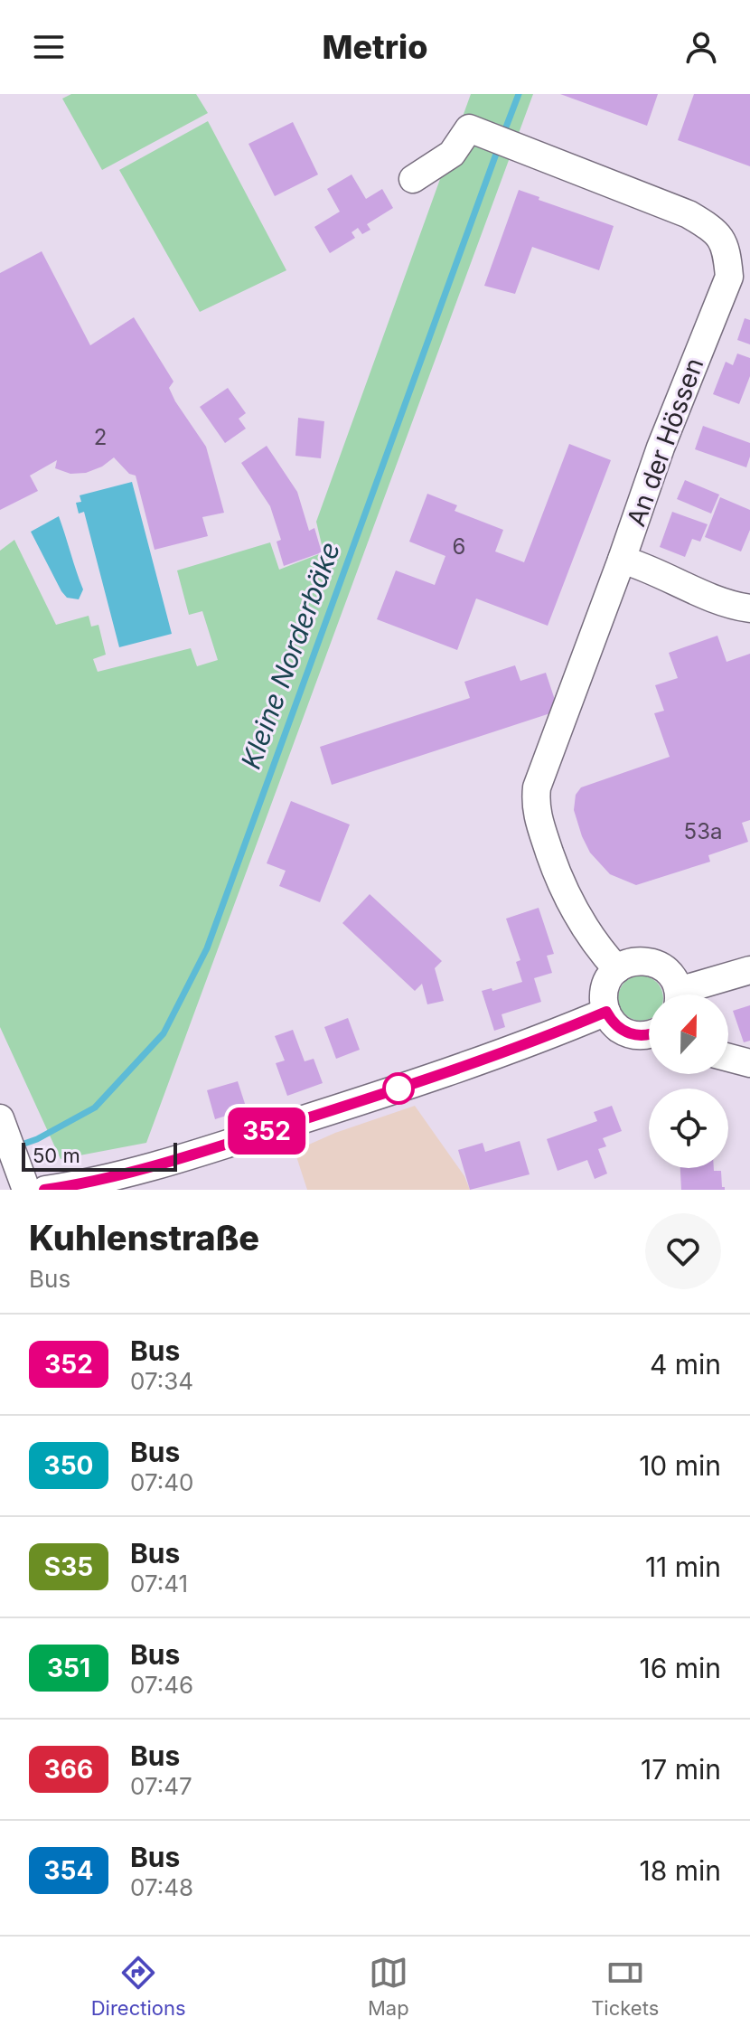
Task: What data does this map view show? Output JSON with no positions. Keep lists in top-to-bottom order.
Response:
{
  "streets": {
    "street": ["An der Hössen"]
  },
  "water": ["Kleine Norderbäke"],
  "lines": ["bus line 352"],
  "house_numbers": ["2", "6", "53a"],
  "scale_bar": "50 m",
  "north": "top",
  "page": {
    "header": "Metrio",
    "on_map": "352",
    "scale": "50 m",
    "heading": ["Kuhlenstraße", "Bus"],
    "list": [
      {
        "mark": "352",
        "name": "Bus",
        "note": "07:34",
        "value": "4 min"
      },
      {
        "mark": "350",
        "name": "Bus",
        "note": "07:40",
        "value": "10 min"
      },
      {
        "mark": "S35",
        "name": "Bus",
        "note": "07:41",
        "value": "11 min"
      },
      {
        "mark": "351",
        "name": "Bus",
        "note": "07:46",
        "value": "16 min"
      },
      {
        "mark": "366",
        "name": "Bus",
        "note": "07:47",
        "value": "17 min"
      },
      {
        "mark": "354",
        "name": "Bus",
        "note": "07:48",
        "value": "18 min"
      }
    ],
    "tabs": ["Directions", "Map", "Tickets"]
  }
}
